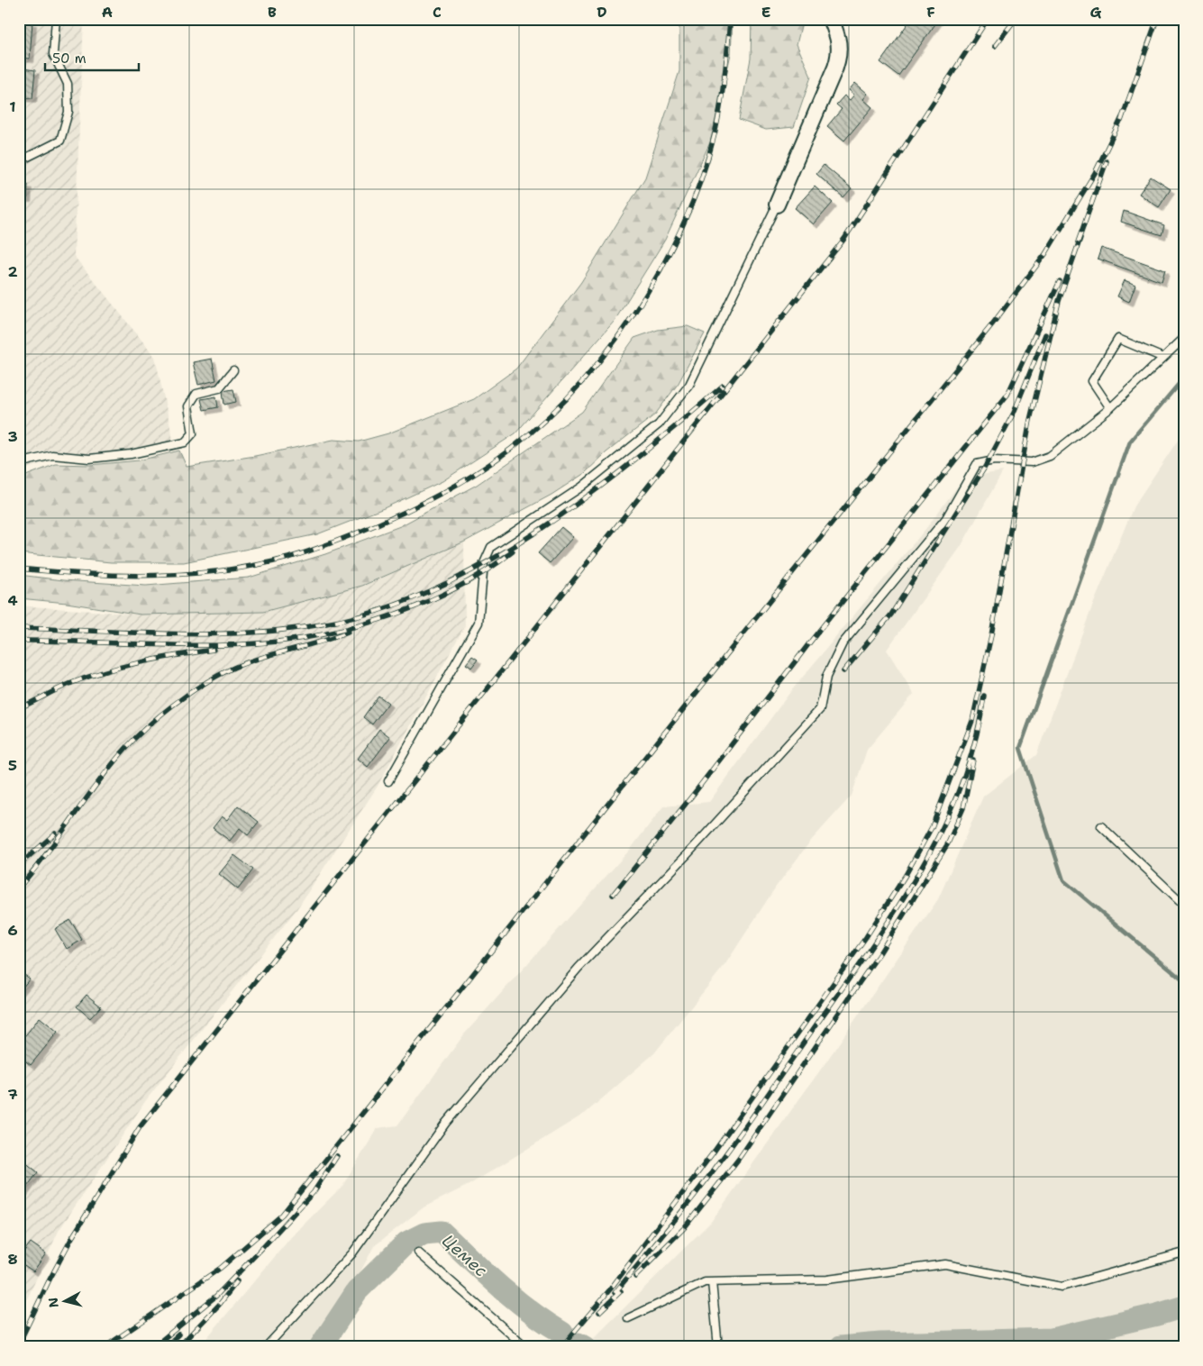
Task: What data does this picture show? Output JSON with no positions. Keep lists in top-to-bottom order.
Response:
{
  "water": ["Цемес"],
  "scale_bar": "50 m",
  "north": "left",
  "grid": {
    "columns": [
      "A",
      "B",
      "C",
      "D",
      "E",
      "F",
      "G"
    ],
    "rows": [
      "1",
      "2",
      "3",
      "4",
      "5",
      "6",
      "7",
      "8"
    ]
  }
}
